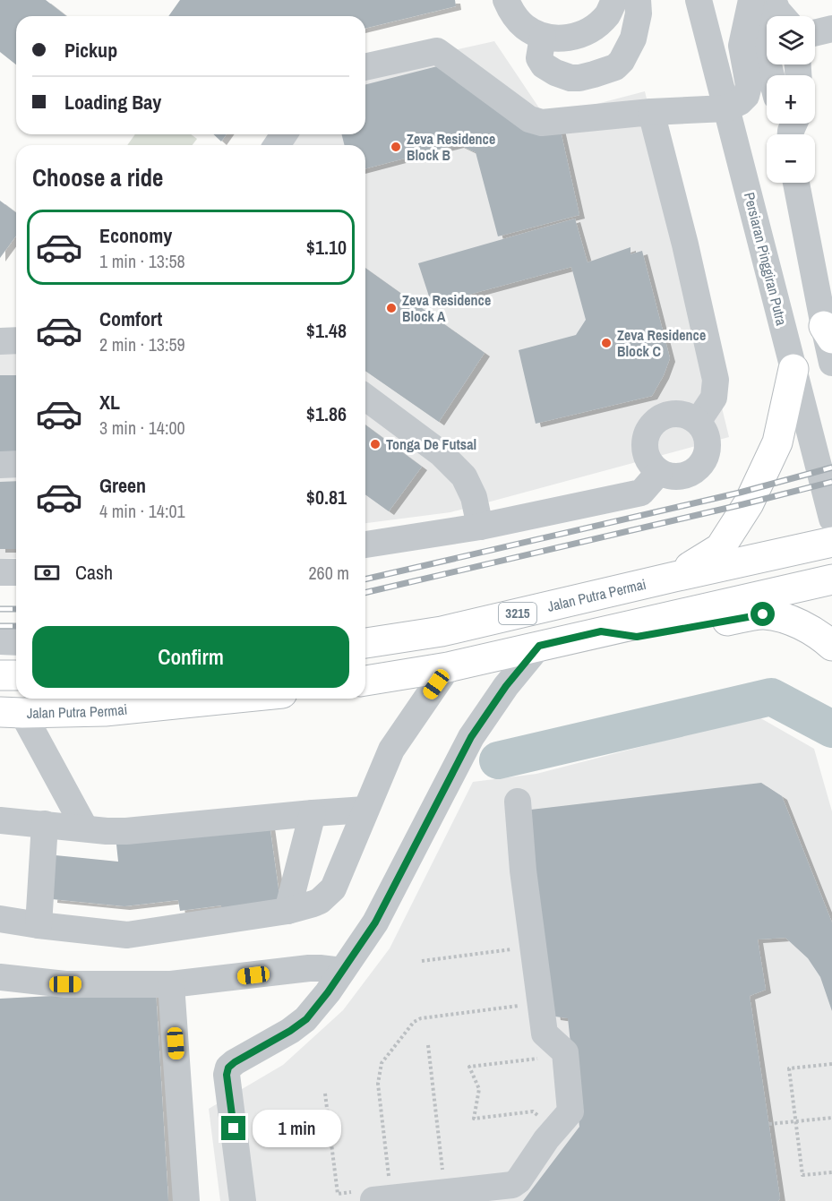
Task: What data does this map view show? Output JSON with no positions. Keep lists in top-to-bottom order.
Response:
{
  "streets": {
    "main road": ["Jalan Putra Permai", "3215"],
    "street": ["Persiaran Pinggiran Putra"]
  },
  "places": [
    "Zeva Residence Block B",
    "Zeva Residence Block A",
    "Zeva Residence Block C",
    "Tonga De Futsal"
  ],
  "page": {
    "map_buttons": ["+", "−"],
    "banner": ["Pickup", "Loading Bay"],
    "heading": "Choose a ride",
    "list": [
      {
        "name": "Economy",
        "note": "1 min · 13:58",
        "value": "$1.10"
      },
      {
        "name": "Comfort",
        "note": "2 min · 13:59",
        "value": "$1.48"
      },
      {
        "name": "XL",
        "note": "3 min · 14:00",
        "value": "$1.86"
      },
      {
        "name": "Green",
        "note": "4 min · 14:01",
        "value": "$0.81"
      }
    ],
    "pay": ["Cash", "260 m"],
    "buttons": "Confirm",
    "bubble": "1 min"
  }
}
